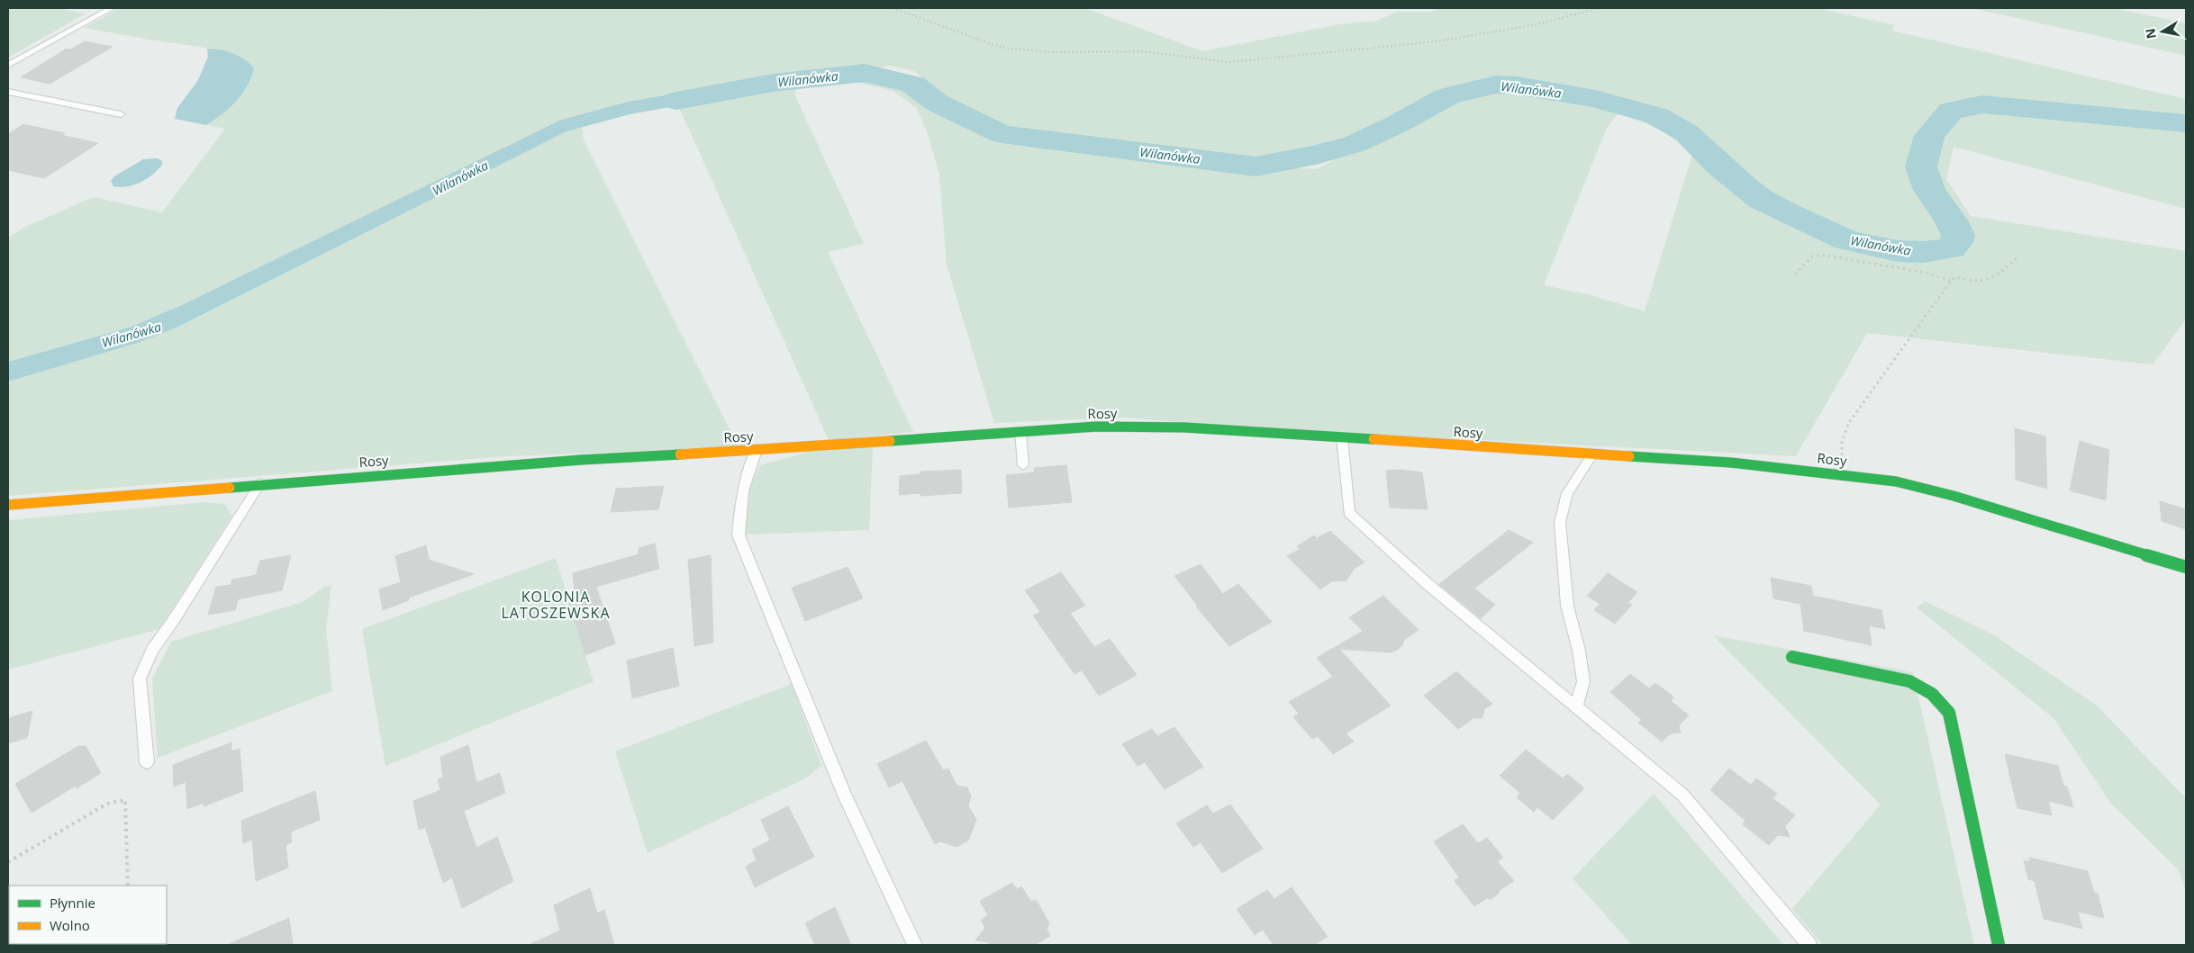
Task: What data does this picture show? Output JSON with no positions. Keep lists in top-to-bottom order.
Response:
{
  "streets": {
    "street": ["Rosy"]
  },
  "districts": ["KOLONIA LATOSZEWSKA"],
  "water": ["Wilanówka"],
  "legend": ["Płynnie", "Wolno"],
  "north": "left"
}
